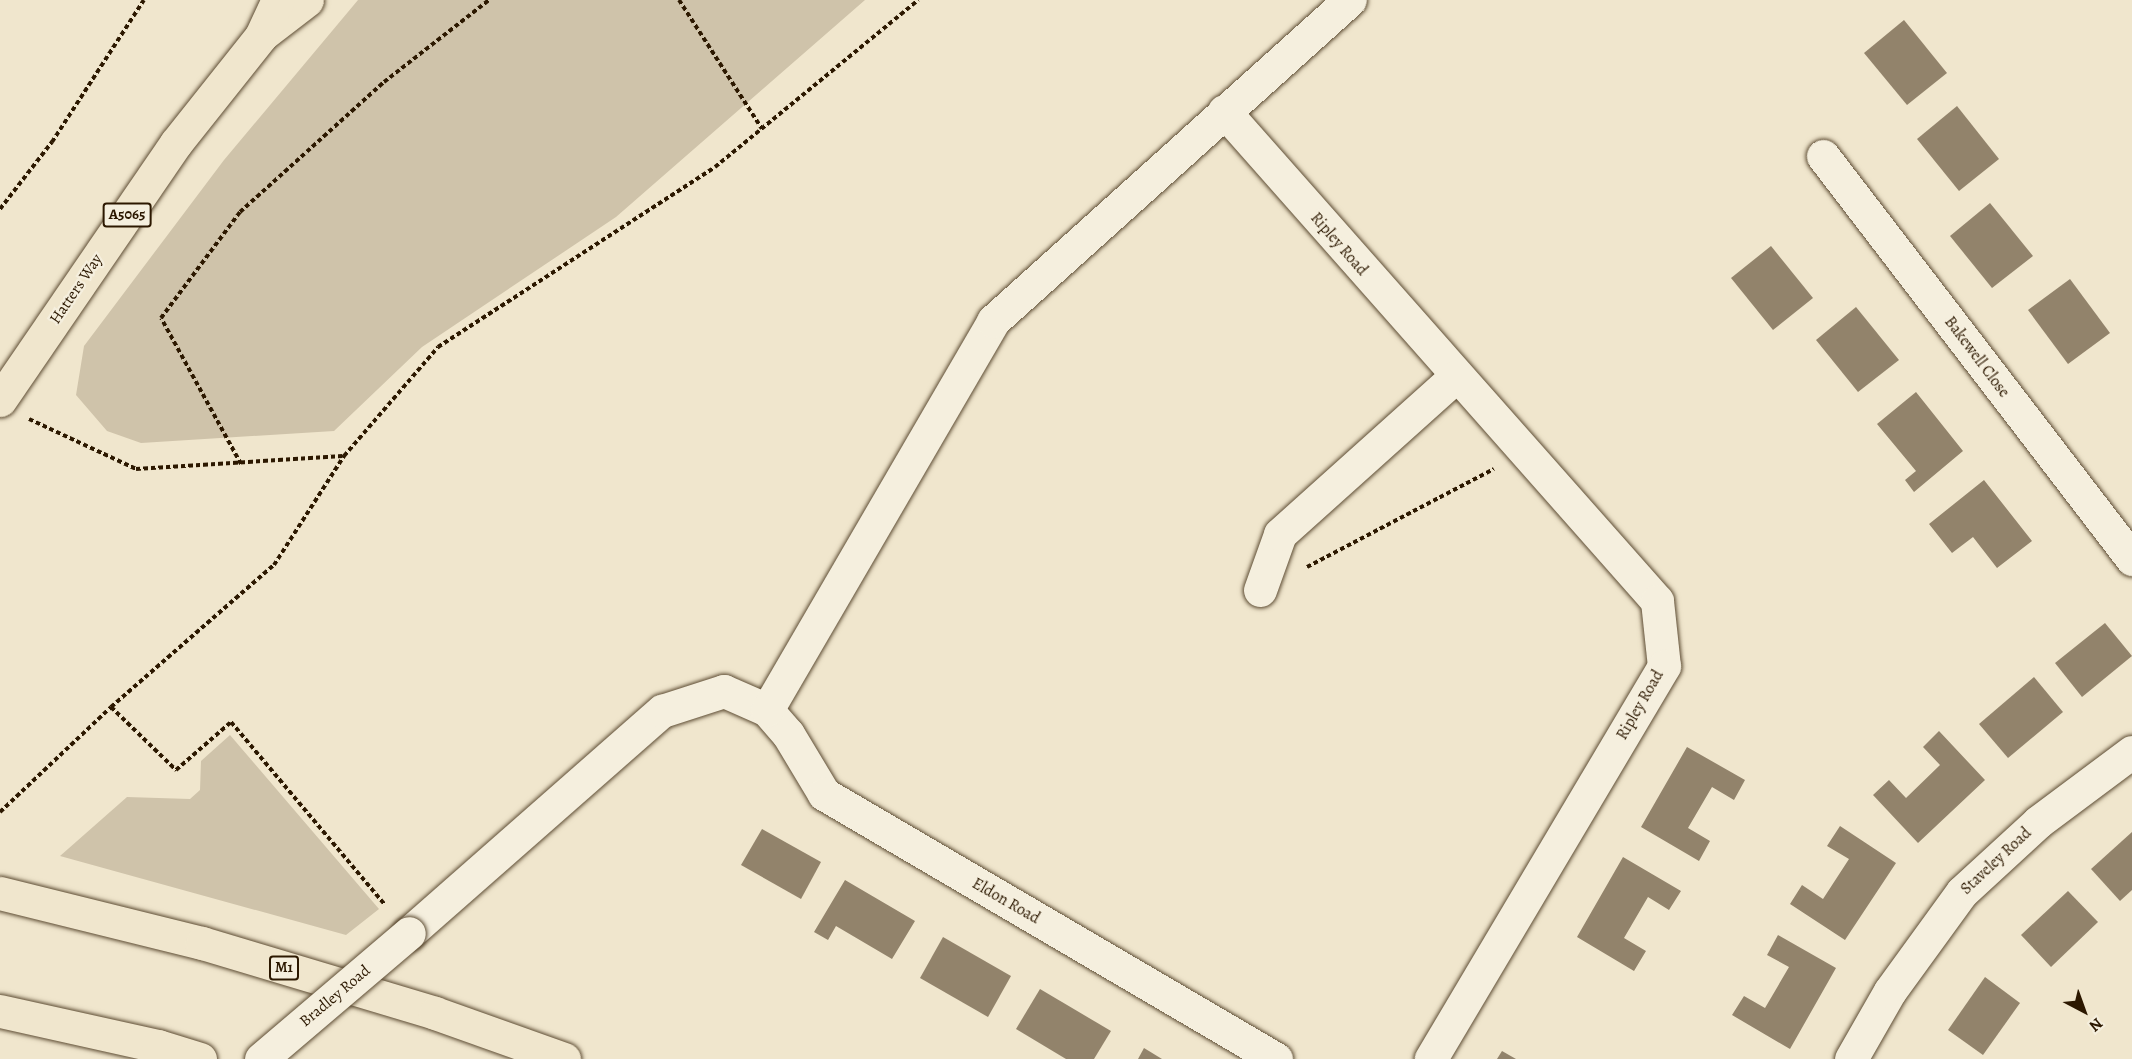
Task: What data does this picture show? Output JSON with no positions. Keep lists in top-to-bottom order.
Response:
{
  "streets": {
    "main road": ["A5065", "Hatters Way", "M1"],
    "street": [
      "Ripley Road",
      "Bakewell Close",
      "Staveley Road",
      "Eldon Road",
      "Bradley Road"
    ]
  },
  "crossings": [
    ["Eldon Road", "Bradley Road"]
  ],
  "north": "bottom right"
}
